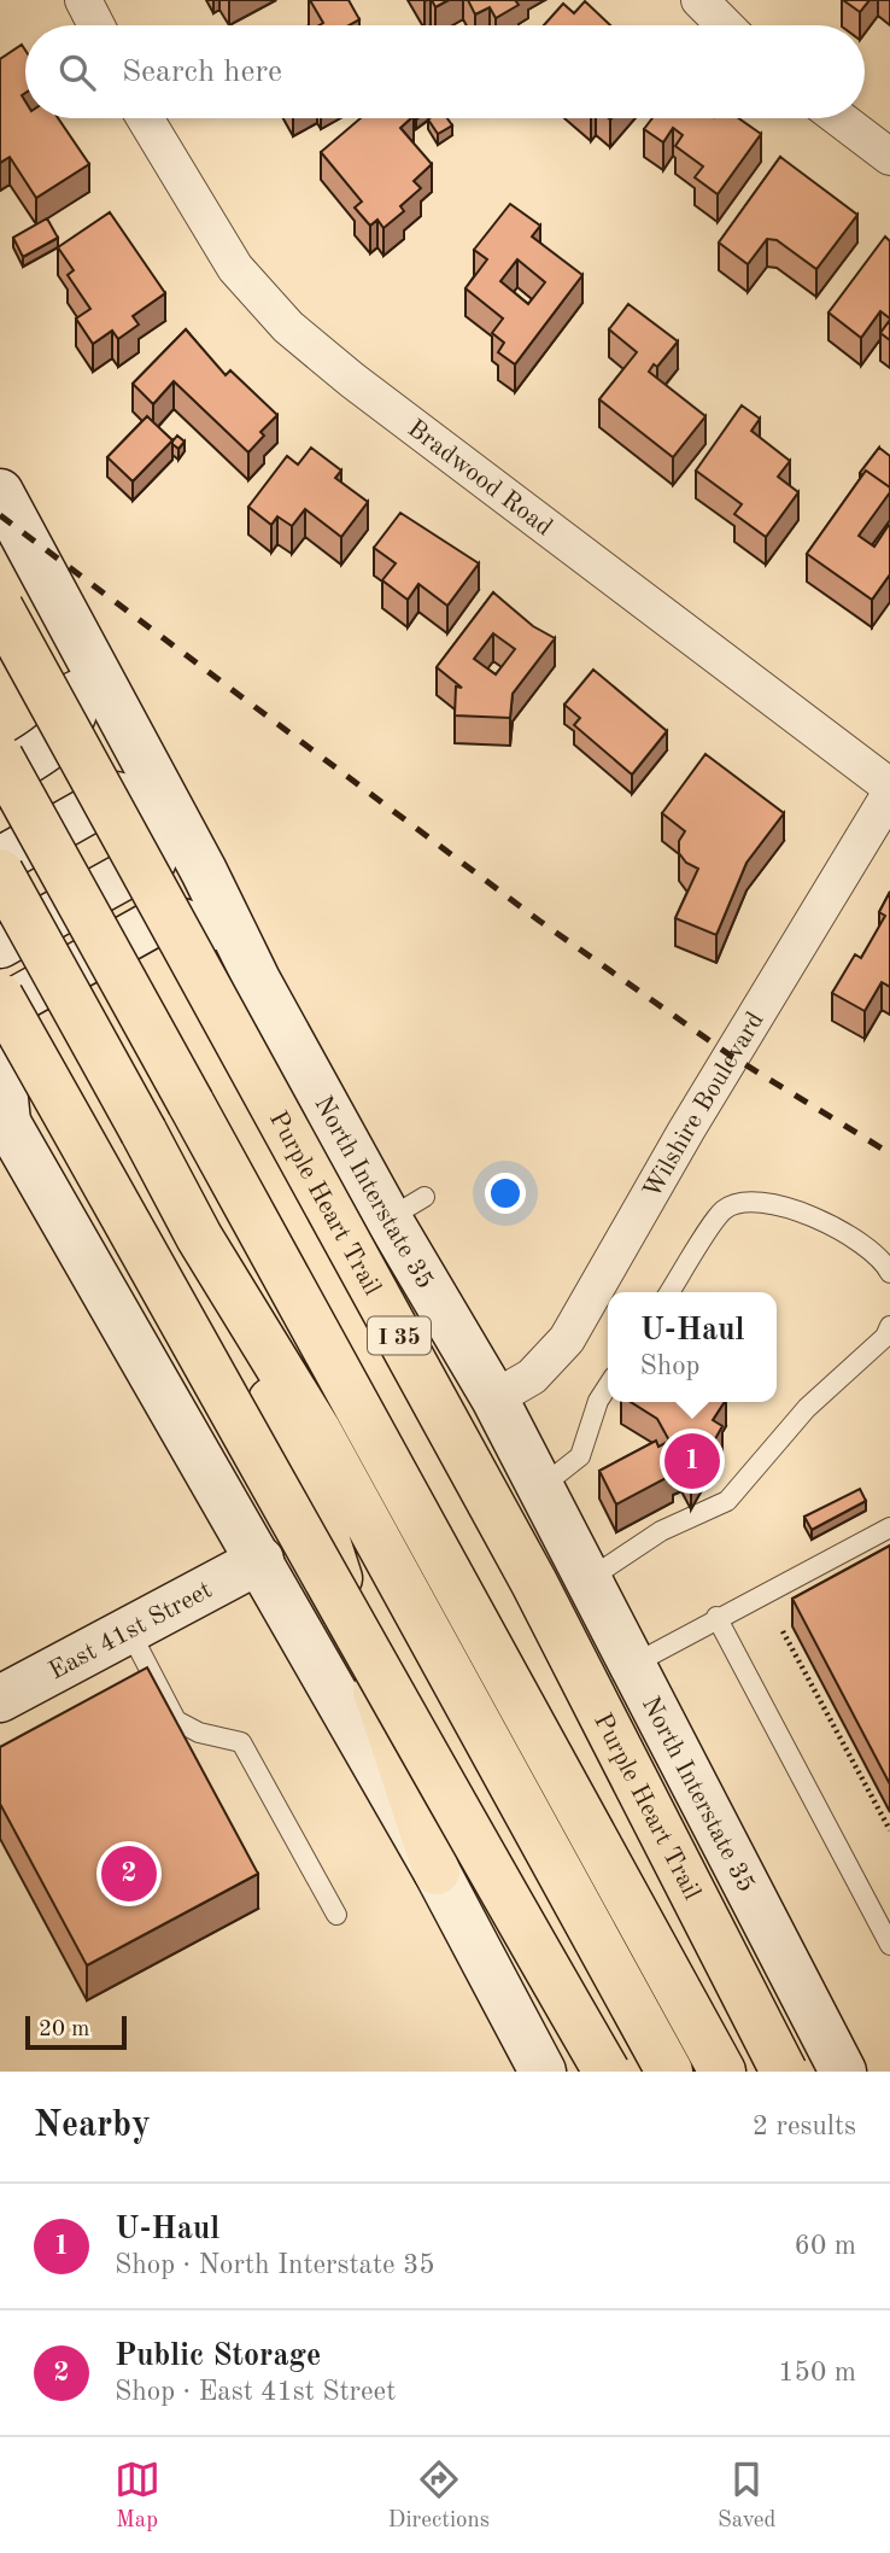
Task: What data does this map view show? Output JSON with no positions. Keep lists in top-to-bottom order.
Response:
{
  "streets": {
    "highway": ["Purple Heart Trail", "I 35"],
    "main road": ["North Interstate 35", "East 41st Street"],
    "street": ["Bradwood Road", "Wilshire Boulevard"]
  },
  "crossings": [
    ["Wilshire Boulevard", "North Interstate 35"]
  ],
  "scale_bar": "20 m",
  "page": {
    "search": "Search here",
    "popup": ["U-Haul", "Shop"],
    "pins": ["1", "2"],
    "scale": "20 m",
    "heading": ["Nearby", "2 results"],
    "list": [
      {
        "mark": "1",
        "name": "U-Haul",
        "note": "Shop · North Interstate 35",
        "value": "60 m"
      },
      {
        "mark": "2",
        "name": "Public Storage",
        "note": "Shop · East 41st Street",
        "value": "150 m"
      }
    ],
    "nav": ["Map", "Directions", "Saved"]
  }
}
